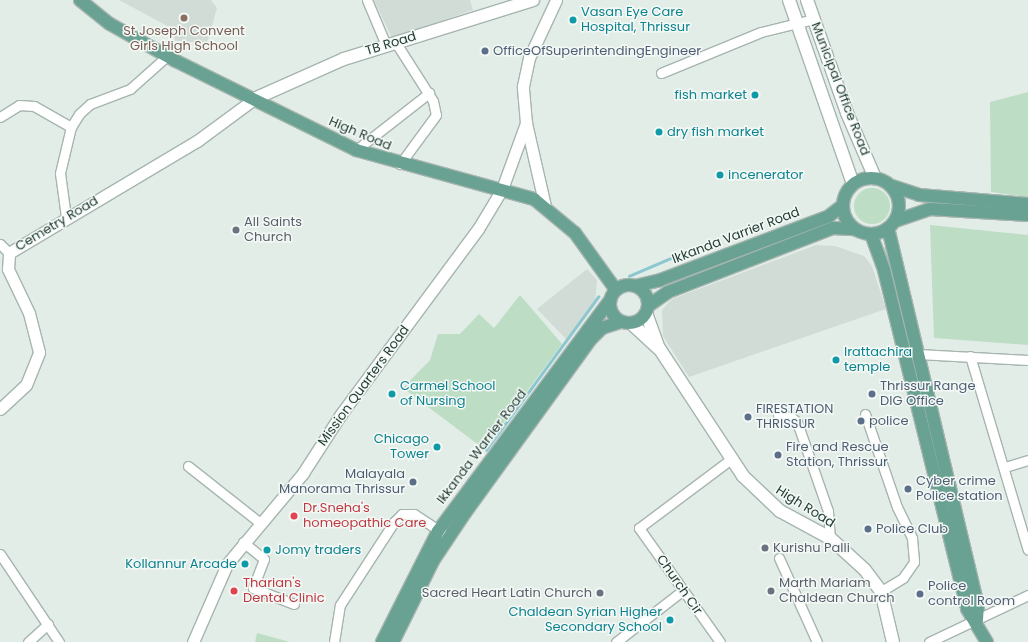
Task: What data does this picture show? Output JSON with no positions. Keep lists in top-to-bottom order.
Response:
{
  "streets": {
    "main road": [
      "TB Road",
      "Municipal Office Road",
      "High Road",
      "Ikkanda Varrier Road",
      "Ikkanda Warrier Road"
    ],
    "street": ["Cemetry Road", "Mission Quarters Road", "Church Cir"]
  },
  "crossings": [
    ["TB Road", "High Road"],
    ["TB Road", "Cemetry Road"],
    ["Municipal Office Road", "Ikkanda Varrier Road"],
    ["High Road", "Cemetry Road"],
    ["High Road", "Ikkanda Varrier Road"],
    ["High Road", "Mission Quarters Road"],
    ["High Road", "Ikkanda Warrier Road"],
    ["High Road", "Church Cir"],
    ["Ikkanda Varrier Road", "Ikkanda Warrier Road"]
  ],
  "places": [
    "St Joseph Convent Girls High School",
    "Vasan Eye Care Hospital, Thrissur",
    "OfficeOfSuperintendingEngineer",
    "fish market",
    "dry fish market",
    "incenerator",
    "All Saints Church",
    "Irattachira temple",
    "Carmel School of Nursing",
    "Thrissur Range DIG Office",
    "FIRESTATION THRISSUR",
    "police",
    "Chicago Tower",
    "Fire and Rescue Station, Thrissur",
    "Malayala Manorama Thrissur",
    "Cyber crime Police station",
    "Dr.Sneha's homeopathic Care",
    "Police Club",
    "Kurishu Palli",
    "Jomy traders",
    "Kollannur Arcade",
    "Tharian's Dental Clinic",
    "Marth Mariam Chaldean Church",
    "Sacred Heart Latin Church",
    "Police control Room",
    "Chaldean Syrian Higher Secondary School"
  ]
}
